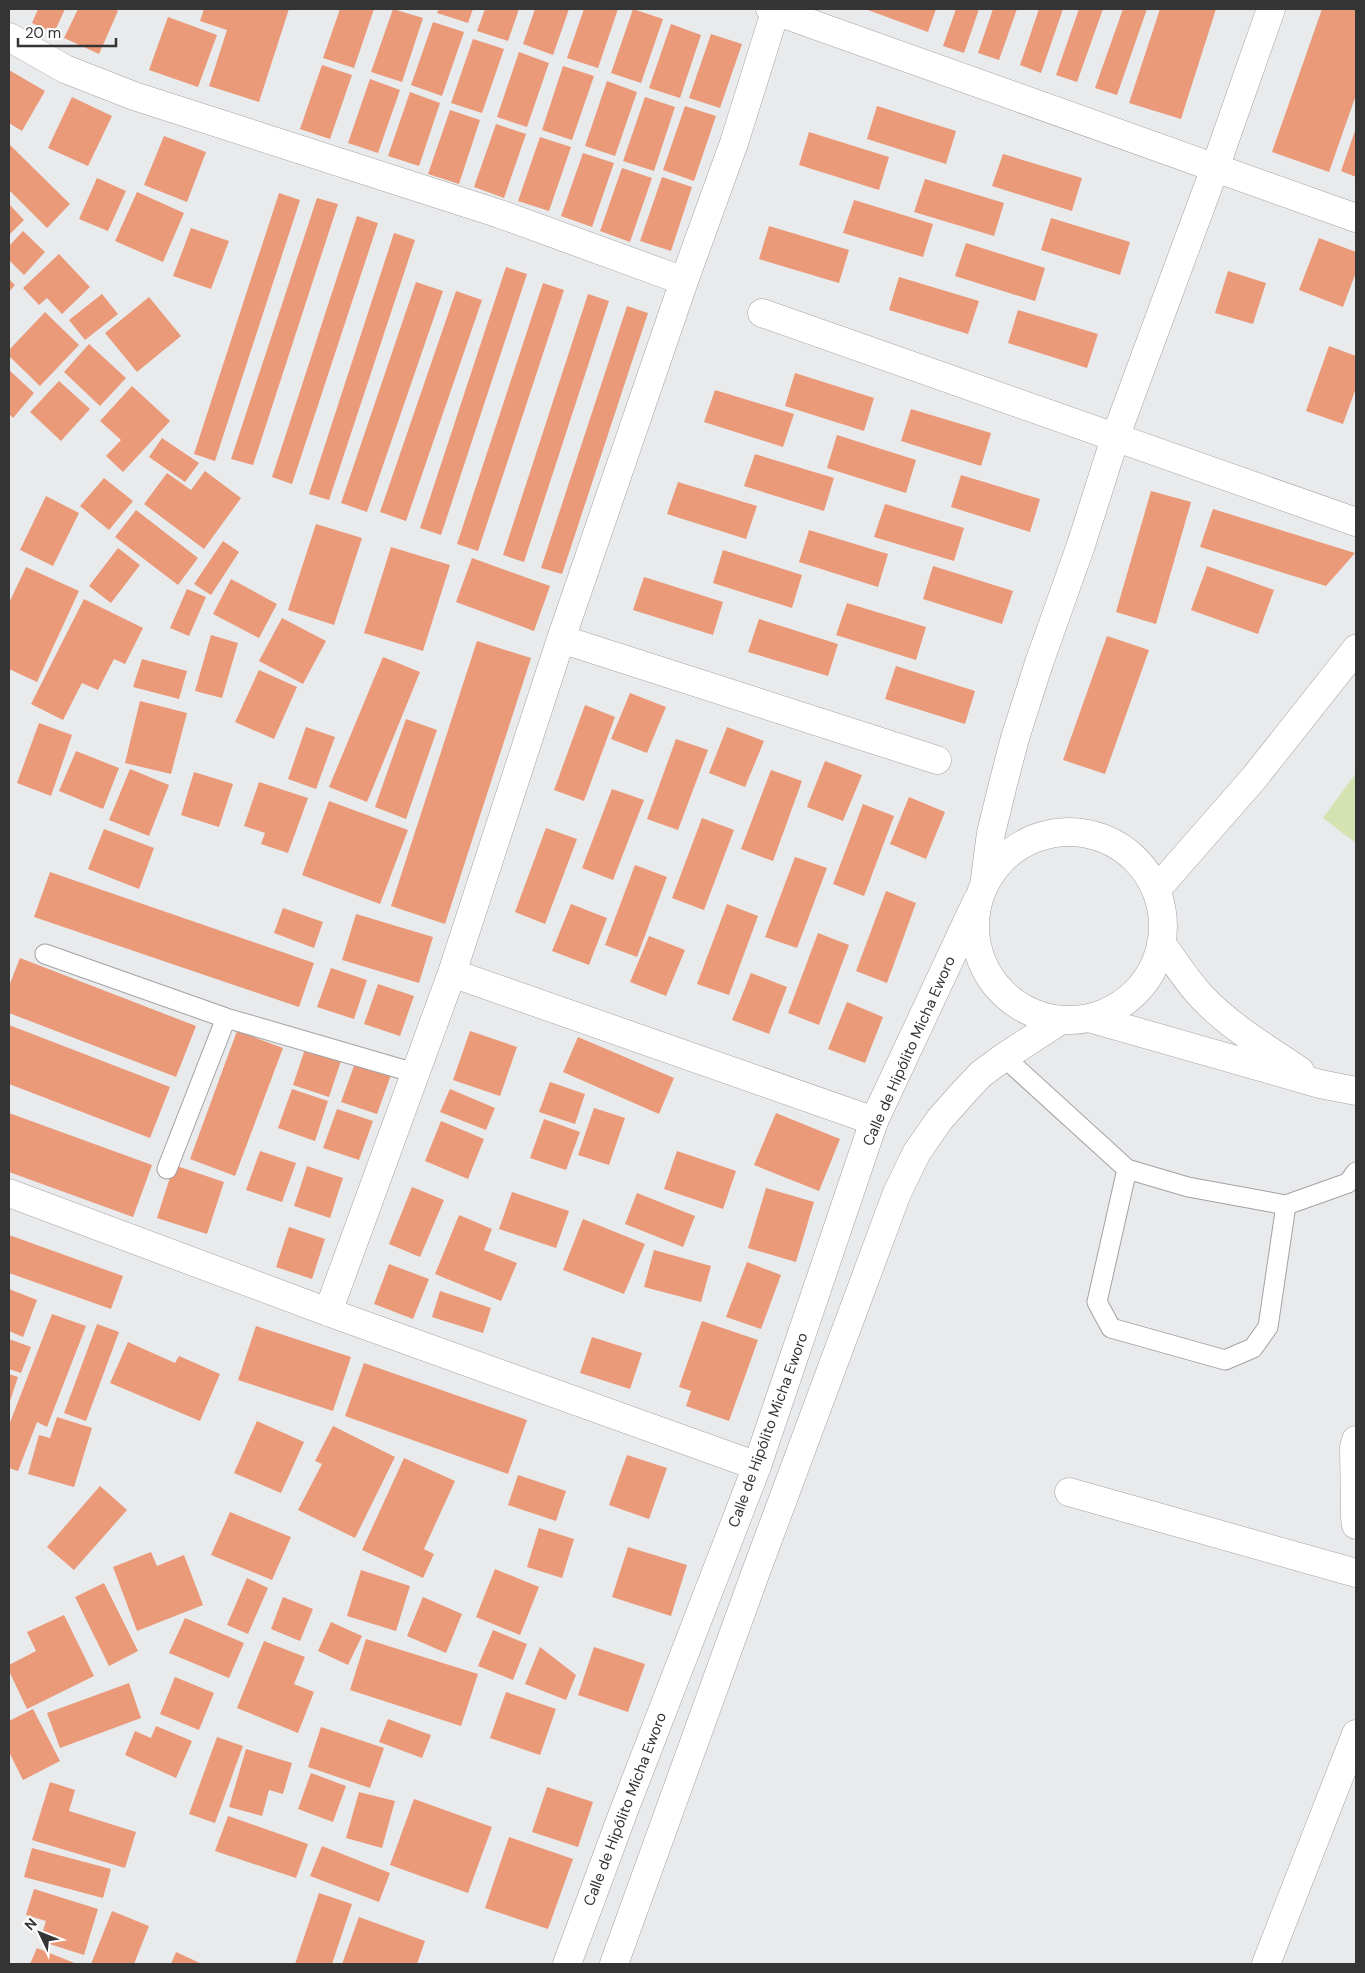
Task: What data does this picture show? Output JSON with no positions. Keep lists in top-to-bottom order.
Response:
{
  "streets": {
    "street": ["Calle de Hipólito Micha Eworo"]
  },
  "scale_bar": "20 m",
  "north": "top left"
}
